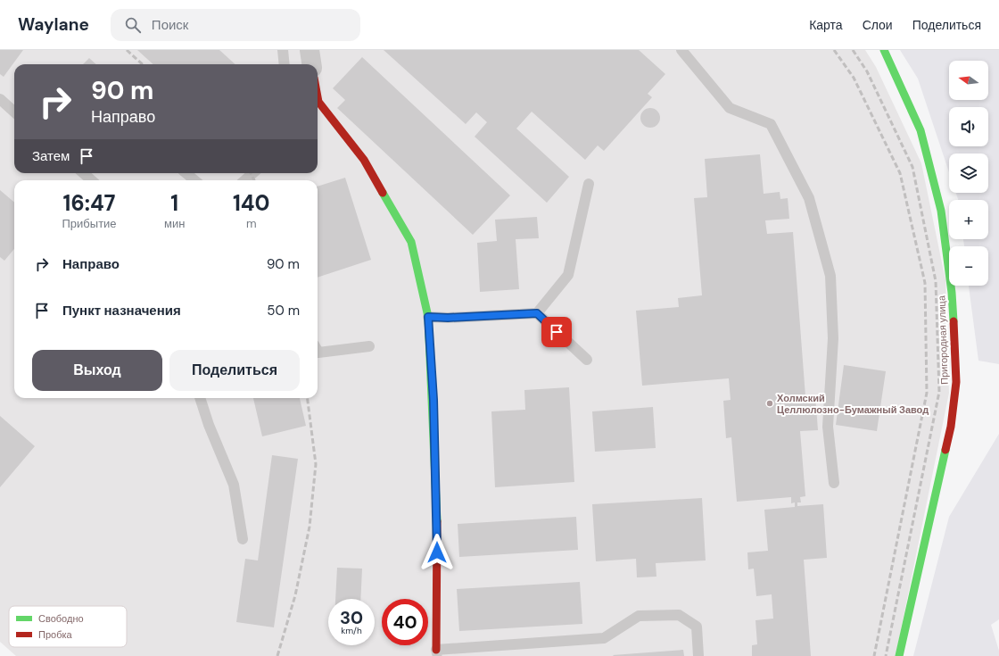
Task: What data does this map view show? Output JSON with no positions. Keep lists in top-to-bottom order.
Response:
{
  "streets": {
    "main road": ["Пригородная улица"]
  },
  "places": ["Холмский Целлюлозно-Бумажный Завод"],
  "legend": ["Свободно", "Пробка"],
  "north": "left",
  "page": {
    "header": "Waylane",
    "search": "Поиск",
    "nav": ["Карта", "Слои", "Поделиться"],
    "map_buttons": ["+", "−"],
    "turn": ["90 m", "Направо"],
    "then": "Затем",
    "eta": [
      "16:47",
      "Прибытие",
      "1",
      "мин",
      "140",
      "m"
    ],
    "list": [
      {
        "name": "Направо",
        "value": "90 m"
      },
      {
        "name": "Пункт назначения",
        "value": "50 m"
      }
    ],
    "buttons": ["Выход", "Поделиться"],
    "speed": "30 km/h",
    "limit": "40"
  }
}
